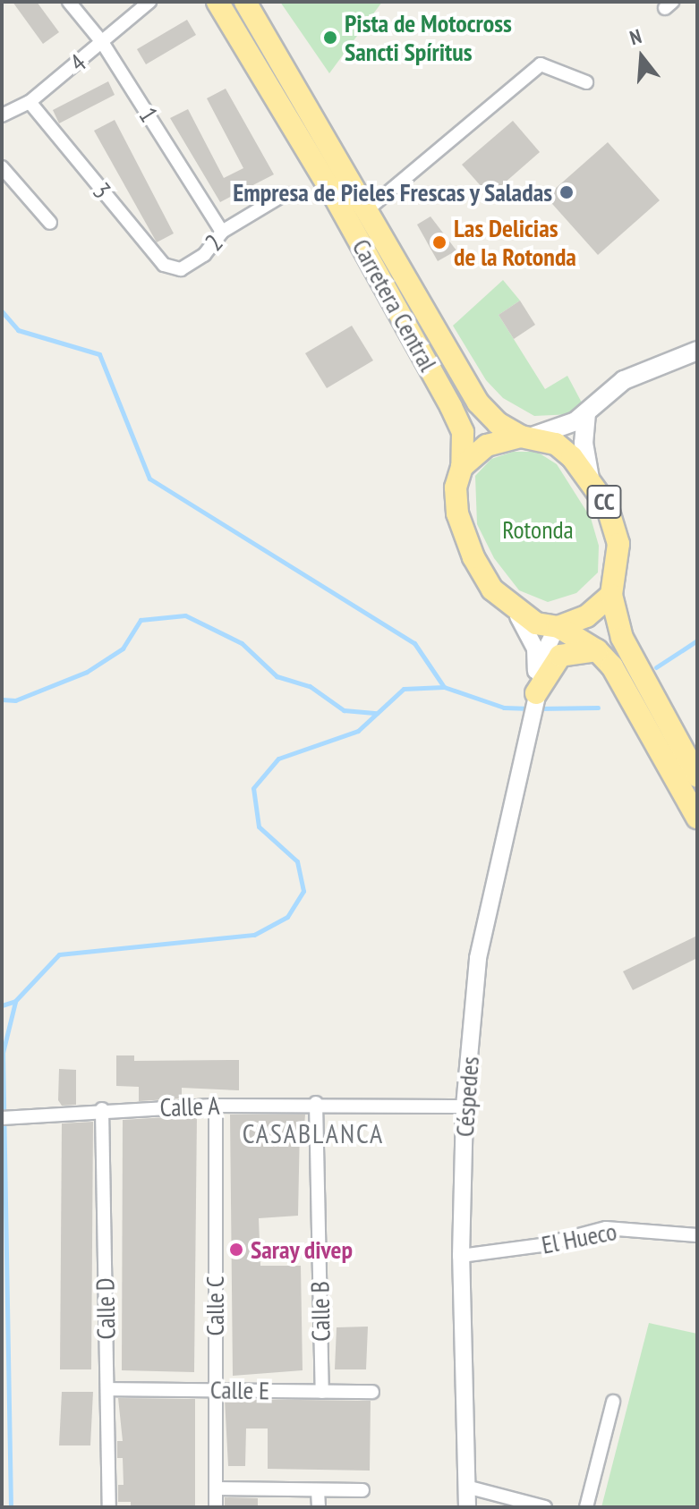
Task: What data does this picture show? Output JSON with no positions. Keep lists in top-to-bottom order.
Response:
{
  "streets": {
    "highway": ["Carretera Central", "CC"],
    "street": [
      "4",
      "1",
      "3",
      "2",
      "Céspedes",
      "Calle A",
      "El Hueco",
      "Calle C",
      "Calle D",
      "Calle B",
      "Calle E"
    ]
  },
  "crossings": [
    ["4", "1"],
    ["4", "3"],
    ["1", "2"],
    ["3", "2"],
    ["Carretera Central", "CC"],
    ["Carretera Central", "Céspedes"],
    ["CC", "Céspedes"],
    ["Céspedes", "Calle A"],
    ["Céspedes", "El Hueco"],
    ["Calle A", "Calle C"],
    ["Calle A", "Calle D"],
    ["Calle A", "Calle B"],
    ["Calle C", "Calle E"],
    ["Calle D", "Calle E"],
    ["Calle B", "Calle E"]
  ],
  "districts": ["CASABLANCA"],
  "parks": ["Rotonda"],
  "places": [
    "Pista de Motocross Sancti Spíritus",
    "Empresa de Pieles Frescas y Saladas",
    "Las Delicias de la Rotonda",
    "Saray divep"
  ],
  "north": "top"
}
